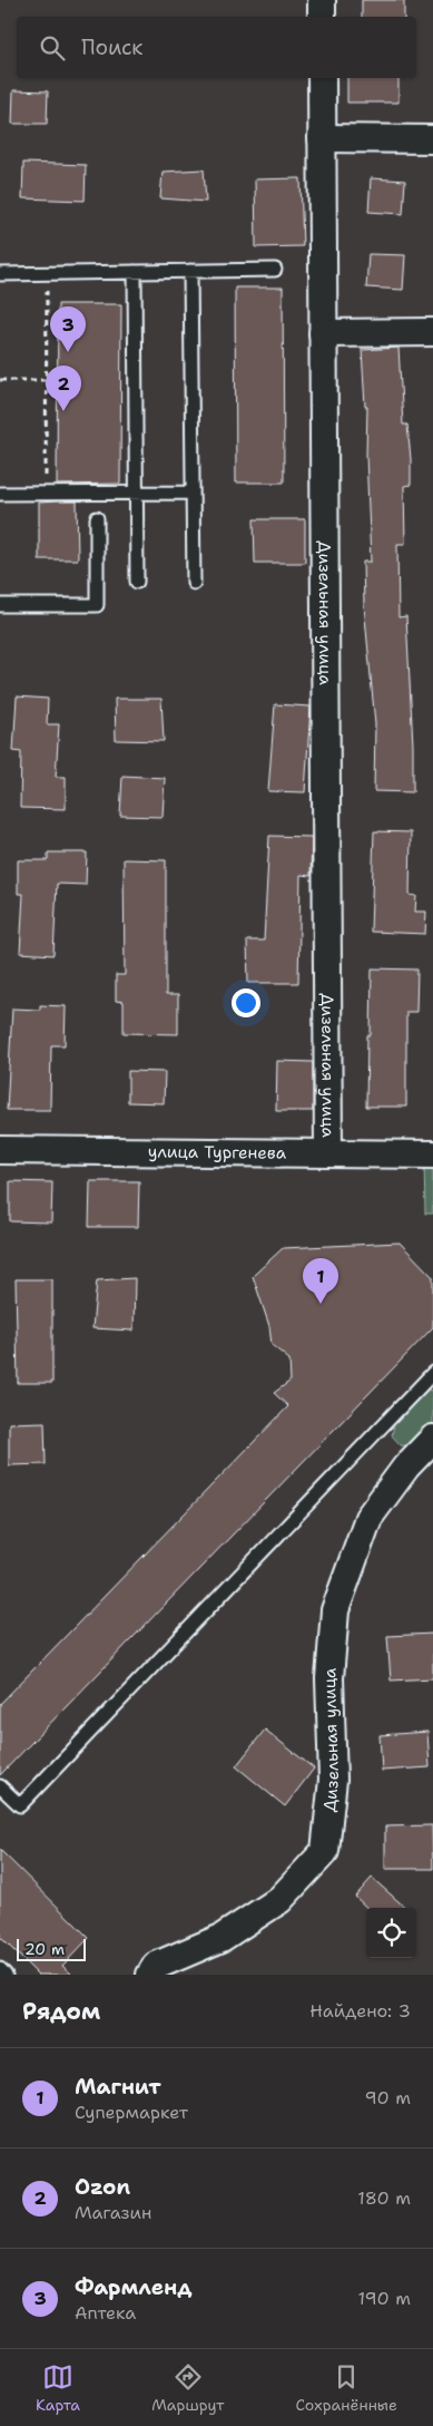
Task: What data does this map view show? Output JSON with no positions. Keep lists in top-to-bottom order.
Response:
{
  "streets": {
    "street": ["Дизельная улица", "улица Тургенева"]
  },
  "crossings": [
    ["Дизельная улица", "улица Тургенева"]
  ],
  "scale_bar": "20 m",
  "page": {
    "search": "Поиск",
    "pins": ["3", "2", "1"],
    "scale": "20 m",
    "heading": ["Рядом", "Найдено: 3"],
    "list": [
      {
        "mark": "1",
        "name": "Магнит",
        "note": "Супермаркет",
        "value": "90 m"
      },
      {
        "mark": "2",
        "name": "Ozon",
        "note": "Магазин",
        "value": "180 m"
      },
      {
        "mark": "3",
        "name": "Фармленд",
        "note": "Аптека",
        "value": "190 m"
      }
    ],
    "nav": ["Карта", "Маршрут", "Сохранённые"]
  }
}
